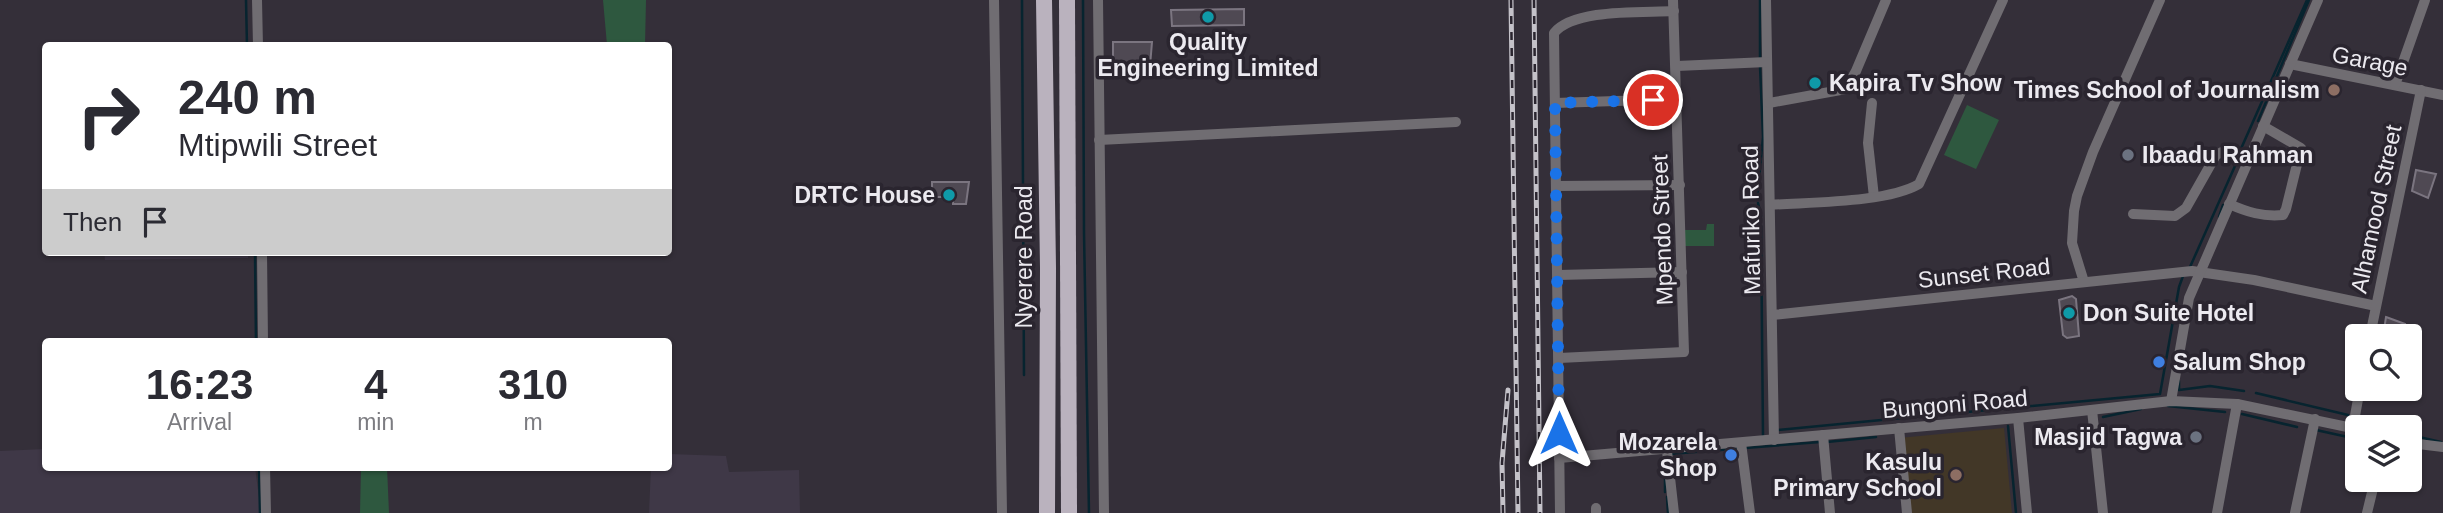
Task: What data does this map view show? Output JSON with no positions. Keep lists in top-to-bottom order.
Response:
{
  "streets": {
    "highway": ["Nyerere Road"],
    "street": [
      "Garage",
      "Alhamood Street",
      "Mafuriko Road",
      "Mpendo Street",
      "Sunset Road",
      "Bungoni Road"
    ]
  },
  "crossings": [
    ["Garage", "Alhamood Street"],
    ["Alhamood Street", "Sunset Road"],
    ["Mafuriko Road", "Sunset Road"],
    ["Mafuriko Road", "Bungoni Road"]
  ],
  "places": [
    "Quality Engineering Limited",
    "Kapira Tv Show",
    "Times School of Journalism",
    "Ibaadu Rahman",
    "DRTC House",
    "Don Suite Hotel",
    "Salum Shop",
    "Masjid Tagwa",
    "Mozarela Shop",
    "Kasulu Primary School"
  ],
  "page": {
    "turn": ["240 m", "Mtipwili Street"],
    "then": "Then",
    "eta": [
      "16:23",
      "Arrival",
      "4",
      "min",
      "310",
      "m"
    ]
  }
}
